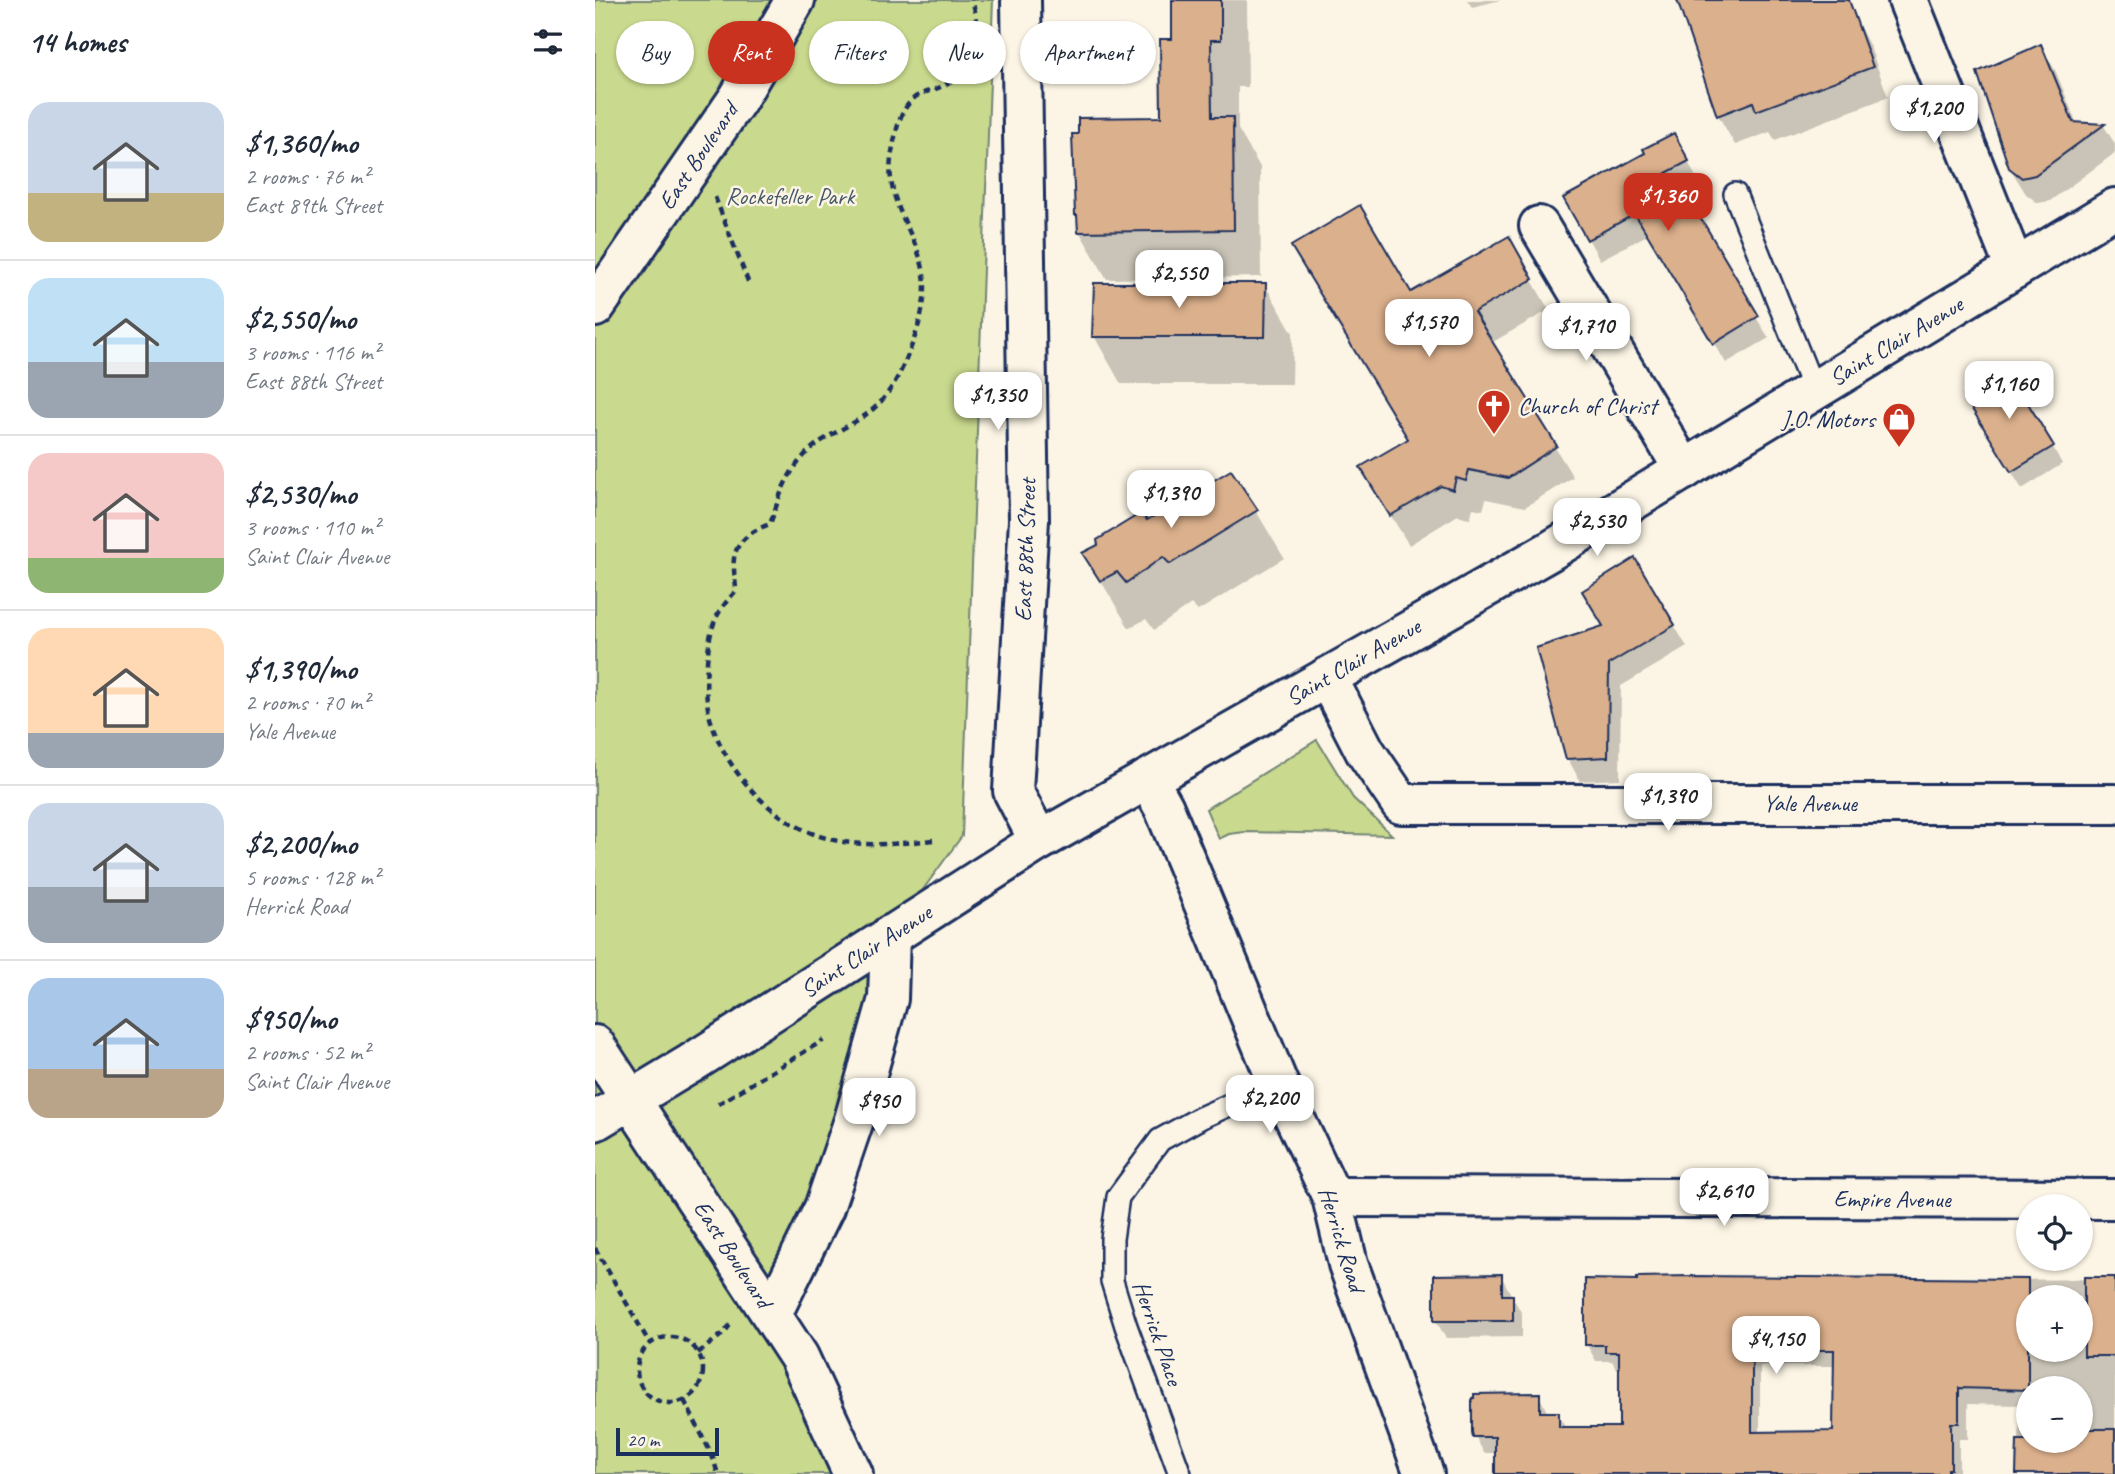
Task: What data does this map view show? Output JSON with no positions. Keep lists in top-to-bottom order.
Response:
{
  "streets": {
    "street": [
      "East Boulevard",
      "Saint Clair Avenue",
      "East 88th Street",
      "Yale Avenue",
      "Empire Avenue",
      "Herrick Road"
    ],
    "lane": ["Herrick Place"]
  },
  "crossings": [
    ["East Boulevard", "Saint Clair Avenue"],
    ["Saint Clair Avenue", "East 88th Street"],
    ["Saint Clair Avenue", "Yale Avenue"],
    ["Saint Clair Avenue", "Herrick Road"],
    ["Empire Avenue", "Herrick Road"],
    ["Herrick Road", "Herrick Place"]
  ],
  "parks": ["Rockefeller Park"],
  "places": {
    "church": ["Church of Christ"],
    "shop": ["J.O. Motors"]
  },
  "scale_bar": "20 m",
  "page": {
    "heading": "14 homes",
    "chip": [
      "Buy",
      "Rent",
      "Filters",
      "New",
      "Apartment"
    ],
    "list": [
      {
        "name": "$1,360/mo",
        "note": "2 rooms · 76 m² · East 89th Street"
      },
      {
        "name": "$2,550/mo",
        "note": "3 rooms · 116 m² · East 88th Street"
      },
      {
        "name": "$2,530/mo",
        "note": "3 rooms · 110 m² · Saint Clair Avenue"
      },
      {
        "name": "$1,390/mo",
        "note": "2 rooms · 70 m² · Yale Avenue"
      },
      {
        "name": "$2,200/mo",
        "note": "5 rooms · 128 m² · Herrick Road"
      },
      {
        "name": "$950/mo",
        "note": "2 rooms · 52 m² · Saint Clair Avenue"
      }
    ],
    "price": [
      "$1,200",
      "$1,360",
      "$2,550",
      "$1,570",
      "$1,710",
      "$1,160",
      "$1,350",
      "$1,390",
      "$2,530",
      "$1,390",
      "$2,200",
      "$950",
      "$2,610",
      "$4,150"
    ],
    "map_buttons": ["+", "−"],
    "scale": "20 m"
  }
}
